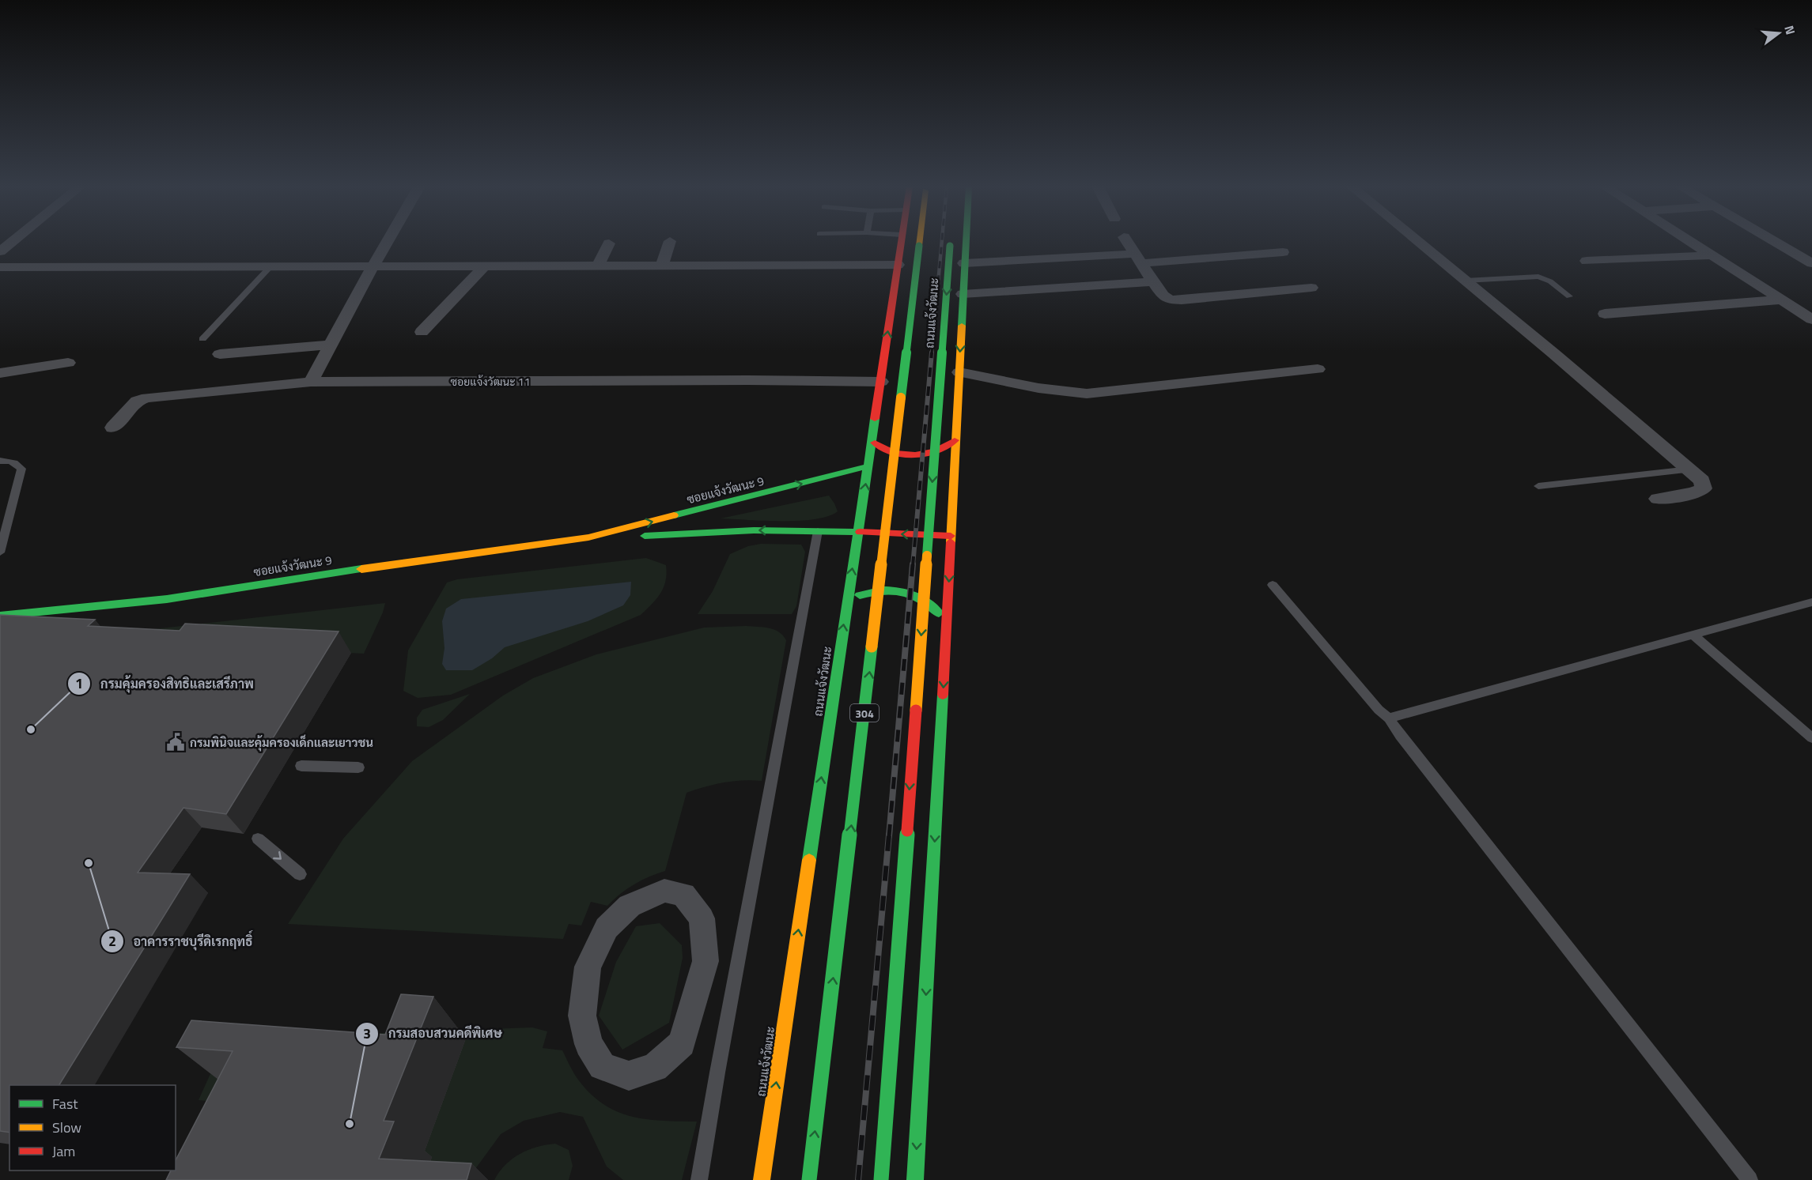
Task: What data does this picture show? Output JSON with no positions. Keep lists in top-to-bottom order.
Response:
{
  "streets": {
    "main road": ["ถนนแจ้งวัฒนะ", "ซอยแจ้งวัฒนะ 9", "304"],
    "street": ["ซอยแจ้งวัฒนะ 11"]
  },
  "crossings": [
    ["ถนนแจ้งวัฒนะ", "ซอยแจ้งวัฒนะ 11"],
    ["ถนนแจ้งวัฒนะ", "ซอยแจ้งวัฒนะ 9"]
  ],
  "places": {
    "other": ["กรมคุ้มครองสิทธิและเสรีภาพ", "อาคารราชบุรีดิเรกฤทธิ์", "กรมสอบสวนคดีพิเศษ"],
    "public building": ["กรมพินิจและคุ้มครองเด็กและเยาวชน"]
  },
  "legend": ["Fast", "Slow", "Jam"],
  "north": "right"
}
